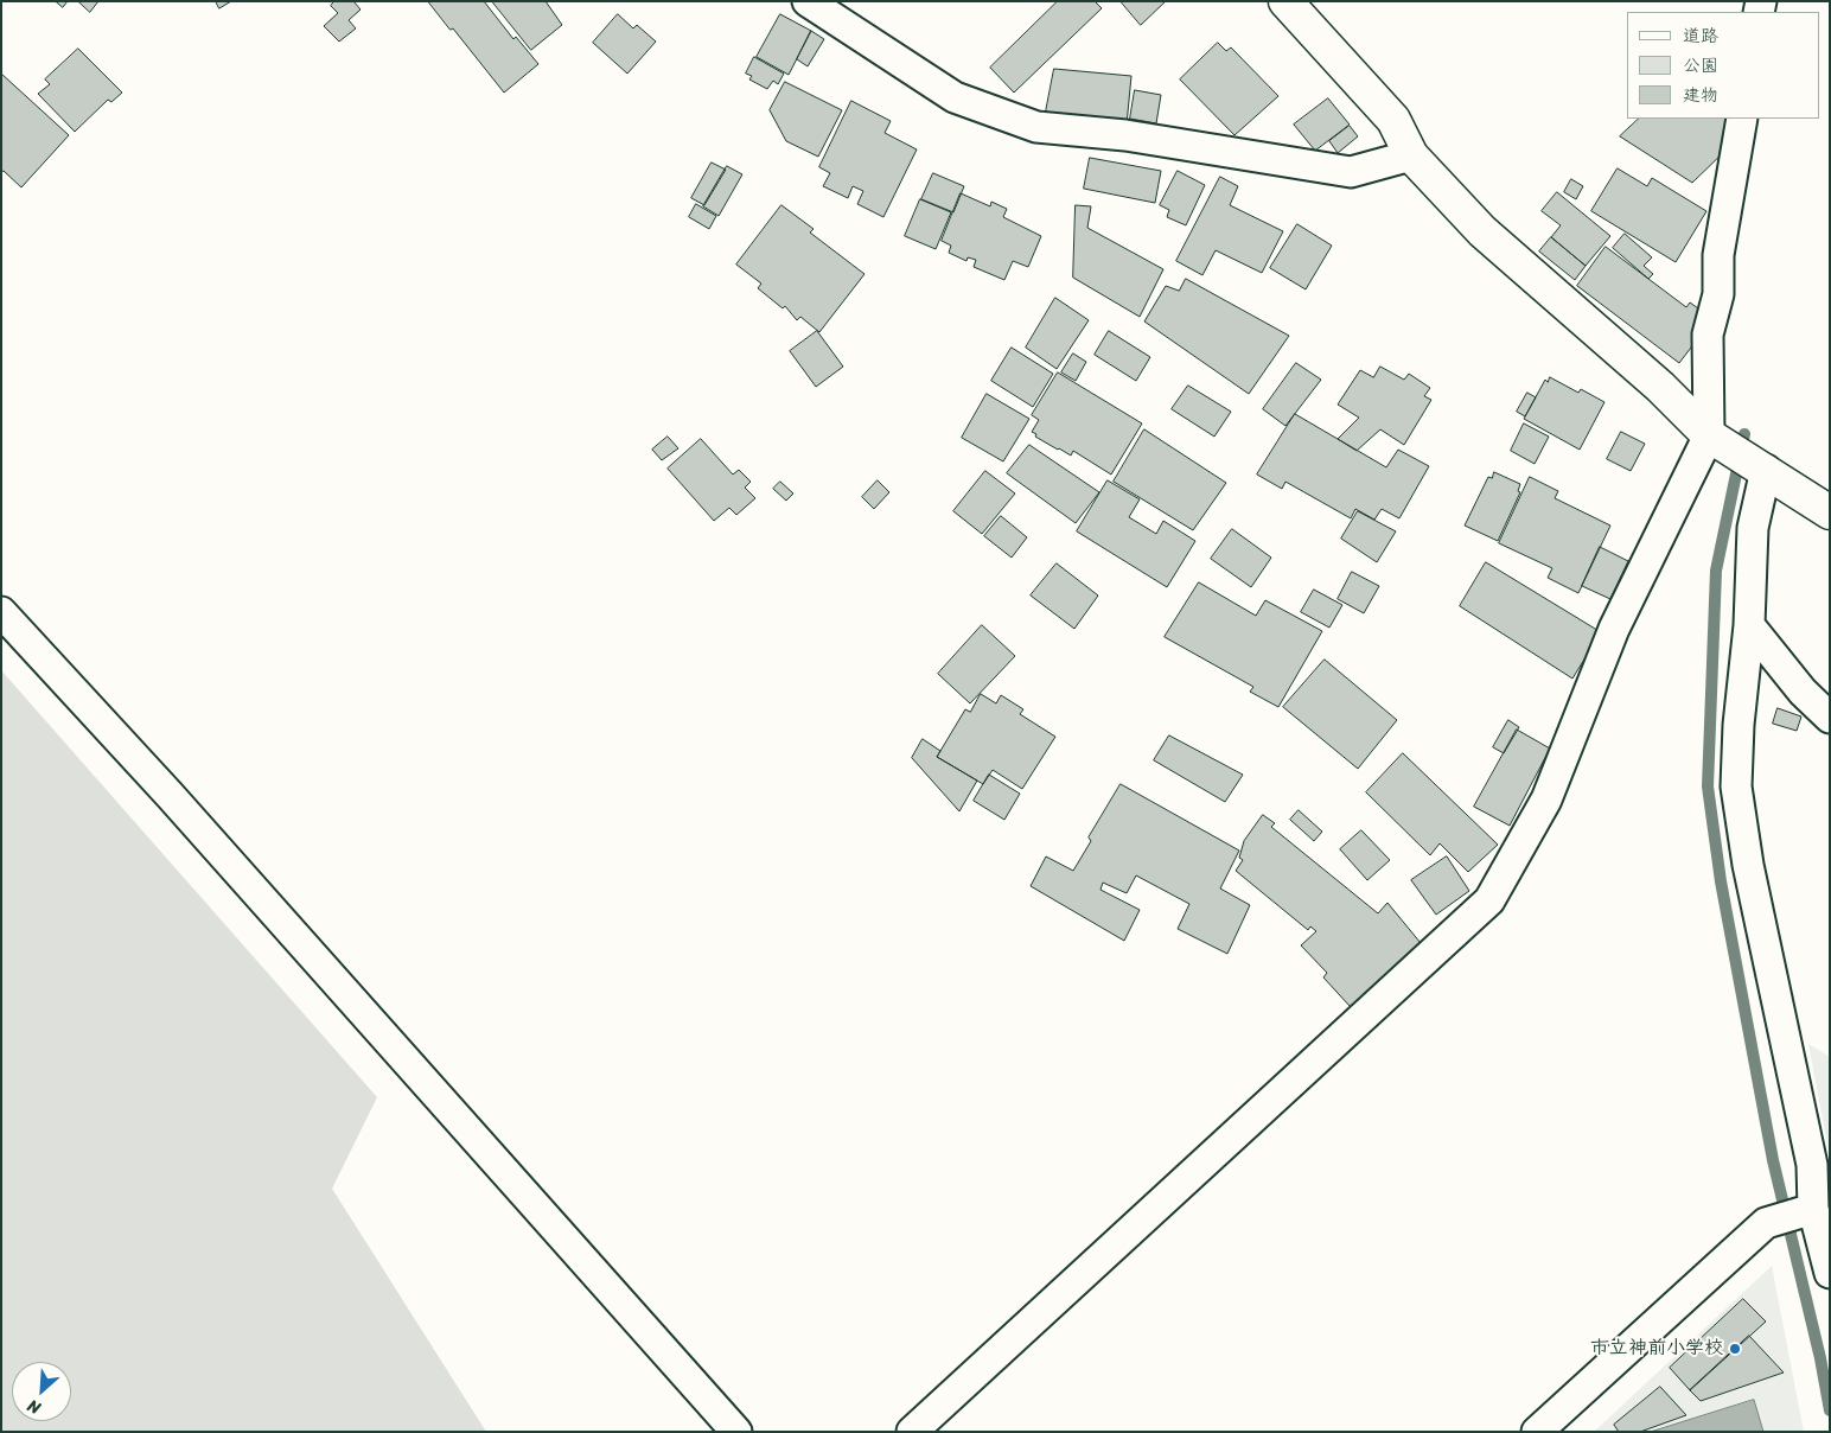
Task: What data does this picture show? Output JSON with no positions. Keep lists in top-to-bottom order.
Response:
{
  "places": ["市立神前小学校"],
  "legend": ["道路", "公園", "建物"],
  "north": "bottom left"
}
